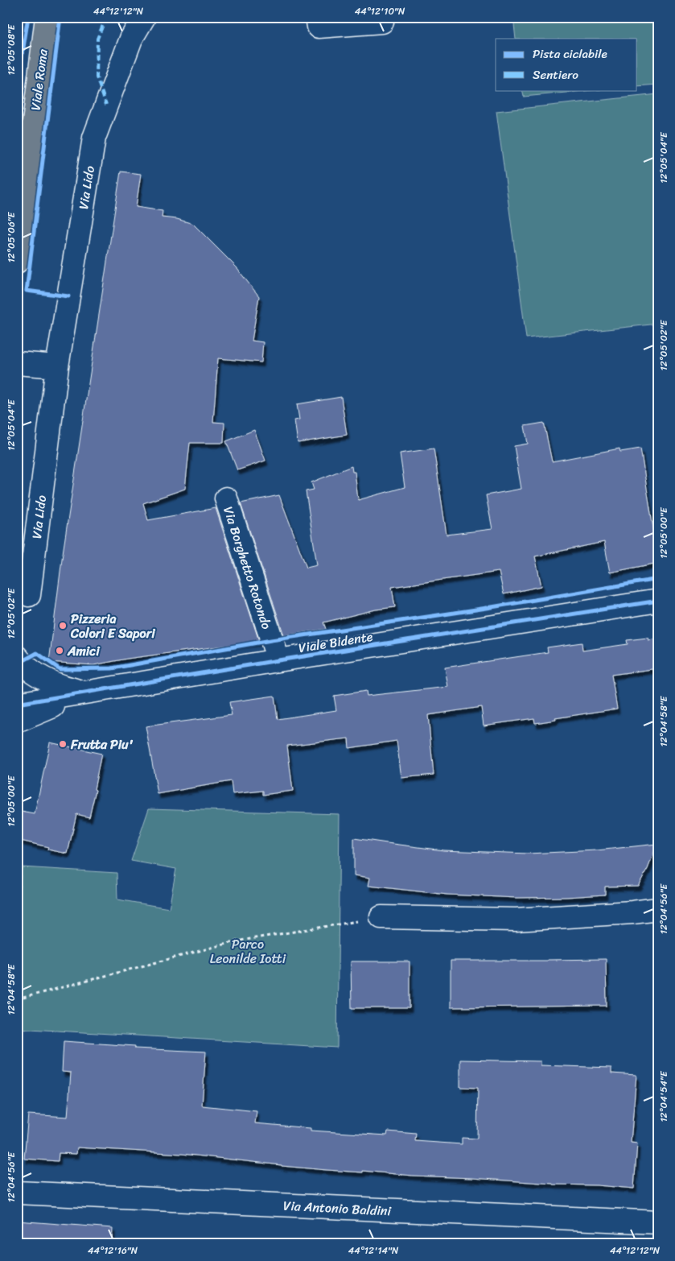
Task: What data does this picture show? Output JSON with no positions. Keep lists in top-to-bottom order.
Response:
{
  "streets": {
    "main road": ["Viale Roma"],
    "street": [
      "Via Lido",
      "Via Borghetto Rotondo",
      "Viale Bidente",
      "Via Antonio Baldini"
    ]
  },
  "crossings": [
    ["Via Borghetto Rotondo", "Viale Bidente"]
  ],
  "parks": ["Parco Leonilde Iotti"],
  "places": ["Pizzeria Colori E Sapori", "Amici", "Frutta Piu'"],
  "legend": ["Pista ciclabile", "Sentiero"],
  "coordinates": [
    "44°12'12\"N",
    "44°12'10\"N",
    "12°05'08\"E",
    "12°05'04\"E",
    "12°05'06\"E",
    "12°05'02\"E",
    "12°05'00\"E",
    "12°04'58\"E",
    "12°04'56\"E",
    "12°04'54\"E",
    "44°12'16\"N",
    "44°12'14\"N"
  ]
}
